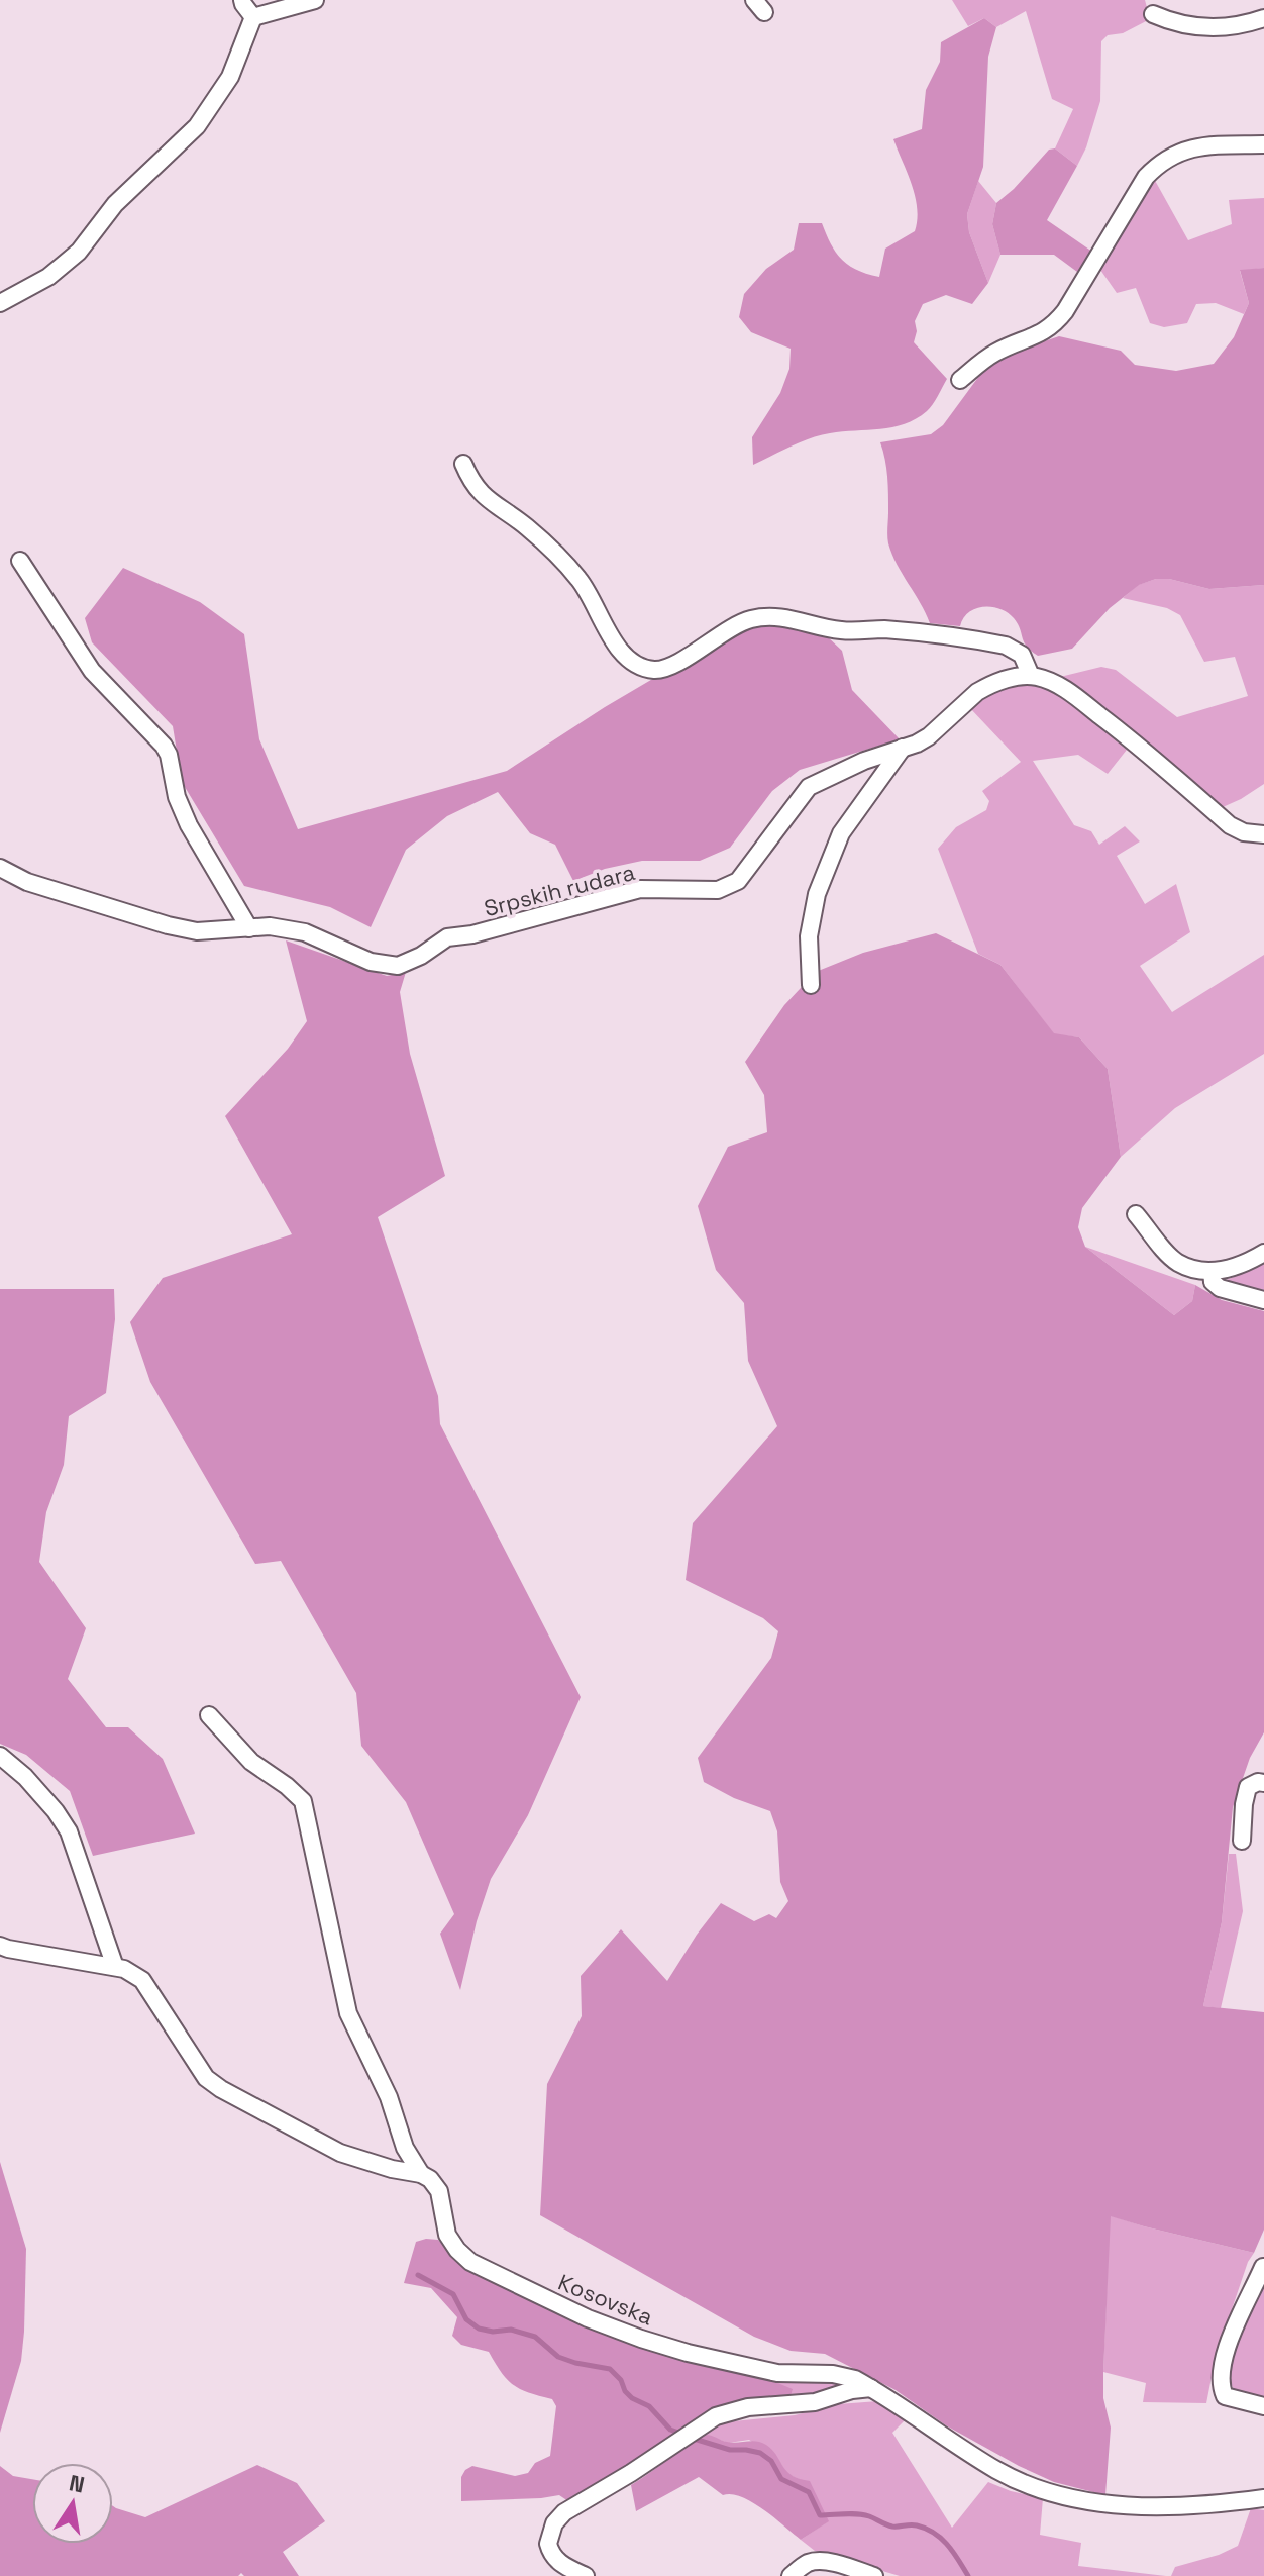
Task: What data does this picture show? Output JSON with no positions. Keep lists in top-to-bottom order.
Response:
{
  "streets": {
    "street": ["Srpskih rudara", "Kosovska"]
  },
  "north": "top"
}
